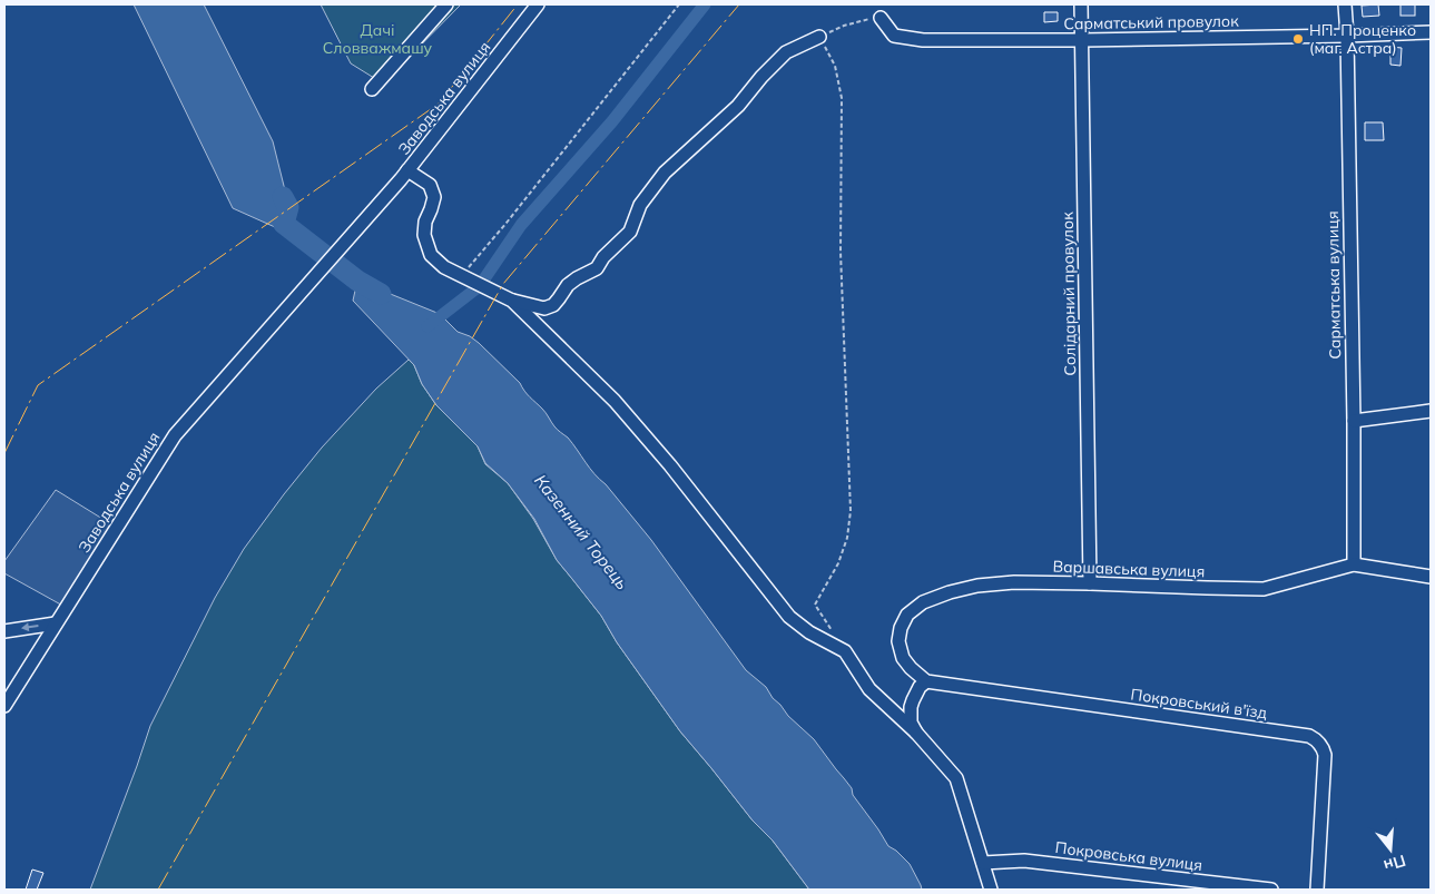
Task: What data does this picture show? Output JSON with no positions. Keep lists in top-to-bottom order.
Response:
{
  "streets": {
    "street": [
      "Сарматський провулок",
      "Заводська вулиця",
      "Сарматська вулиця",
      "Солідарний провулок",
      "Варшавська вулиця",
      "Покровський в'їзд",
      "Покровська вулиця"
    ]
  },
  "crossings": [
    ["Сарматський провулок", "Сарматська вулиця"],
    ["Сарматський провулок", "Солідарний провулок"],
    ["Сарматська вулиця", "Варшавська вулиця"],
    ["Солідарний провулок", "Варшавська вулиця"],
    ["Варшавська вулиця", "Покровський в'їзд"]
  ],
  "water": ["Казенний Торець"],
  "parks": ["Дачі Словважмашу"],
  "places": ["НП. Проценко (маг. Астра)"],
  "north": "bottom"
}
